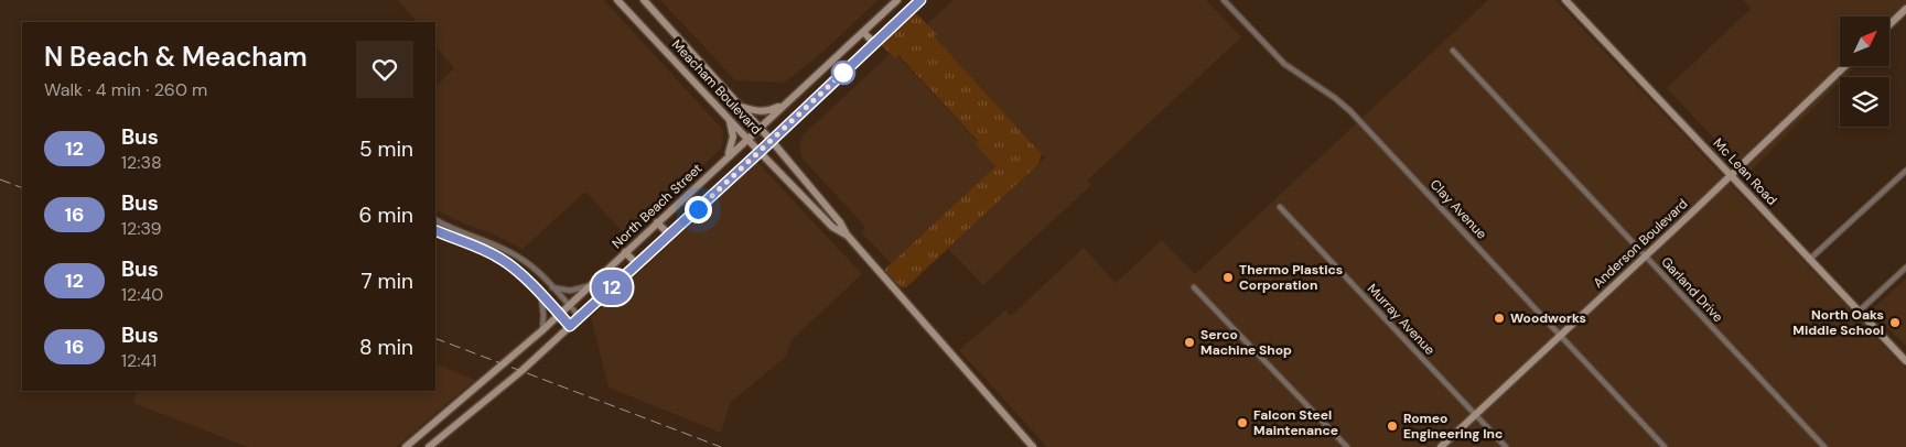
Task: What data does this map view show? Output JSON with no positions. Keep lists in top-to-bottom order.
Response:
{
  "streets": {
    "main road": [
      "Meacham Boulevard",
      "Mc Lean Road",
      "North Beach Street",
      "Anderson Boulevard"
    ],
    "street": ["Clay Avenue", "Garland Drive", "Murray Avenue"]
  },
  "crossings": [
    ["Meacham Boulevard", "North Beach Street"],
    ["Mc Lean Road", "Anderson Boulevard"],
    ["Clay Avenue", "Anderson Boulevard"],
    ["Anderson Boulevard", "Garland Drive"],
    ["Anderson Boulevard", "Murray Avenue"]
  ],
  "places": [
    "Thermo Plastics Corporation",
    "Woodworks",
    "North Oaks Middle School",
    "Serco Machine Shop",
    "Falcon Steel Maintenance",
    "Romeo Engineering Inc"
  ],
  "lines": ["bus line 12"],
  "north": "top right",
  "page": {
    "on_map": "12",
    "heading": ["N Beach & Meacham", "Walk · 4 min · 260 m"],
    "list": [
      {
        "mark": "12",
        "name": "Bus",
        "note": "12:38",
        "value": "5 min"
      },
      {
        "mark": "16",
        "name": "Bus",
        "note": "12:39",
        "value": "6 min"
      },
      {
        "mark": "12",
        "name": "Bus",
        "note": "12:40",
        "value": "7 min"
      },
      {
        "mark": "16",
        "name": "Bus",
        "note": "12:41",
        "value": "8 min"
      }
    ]
  }
}
